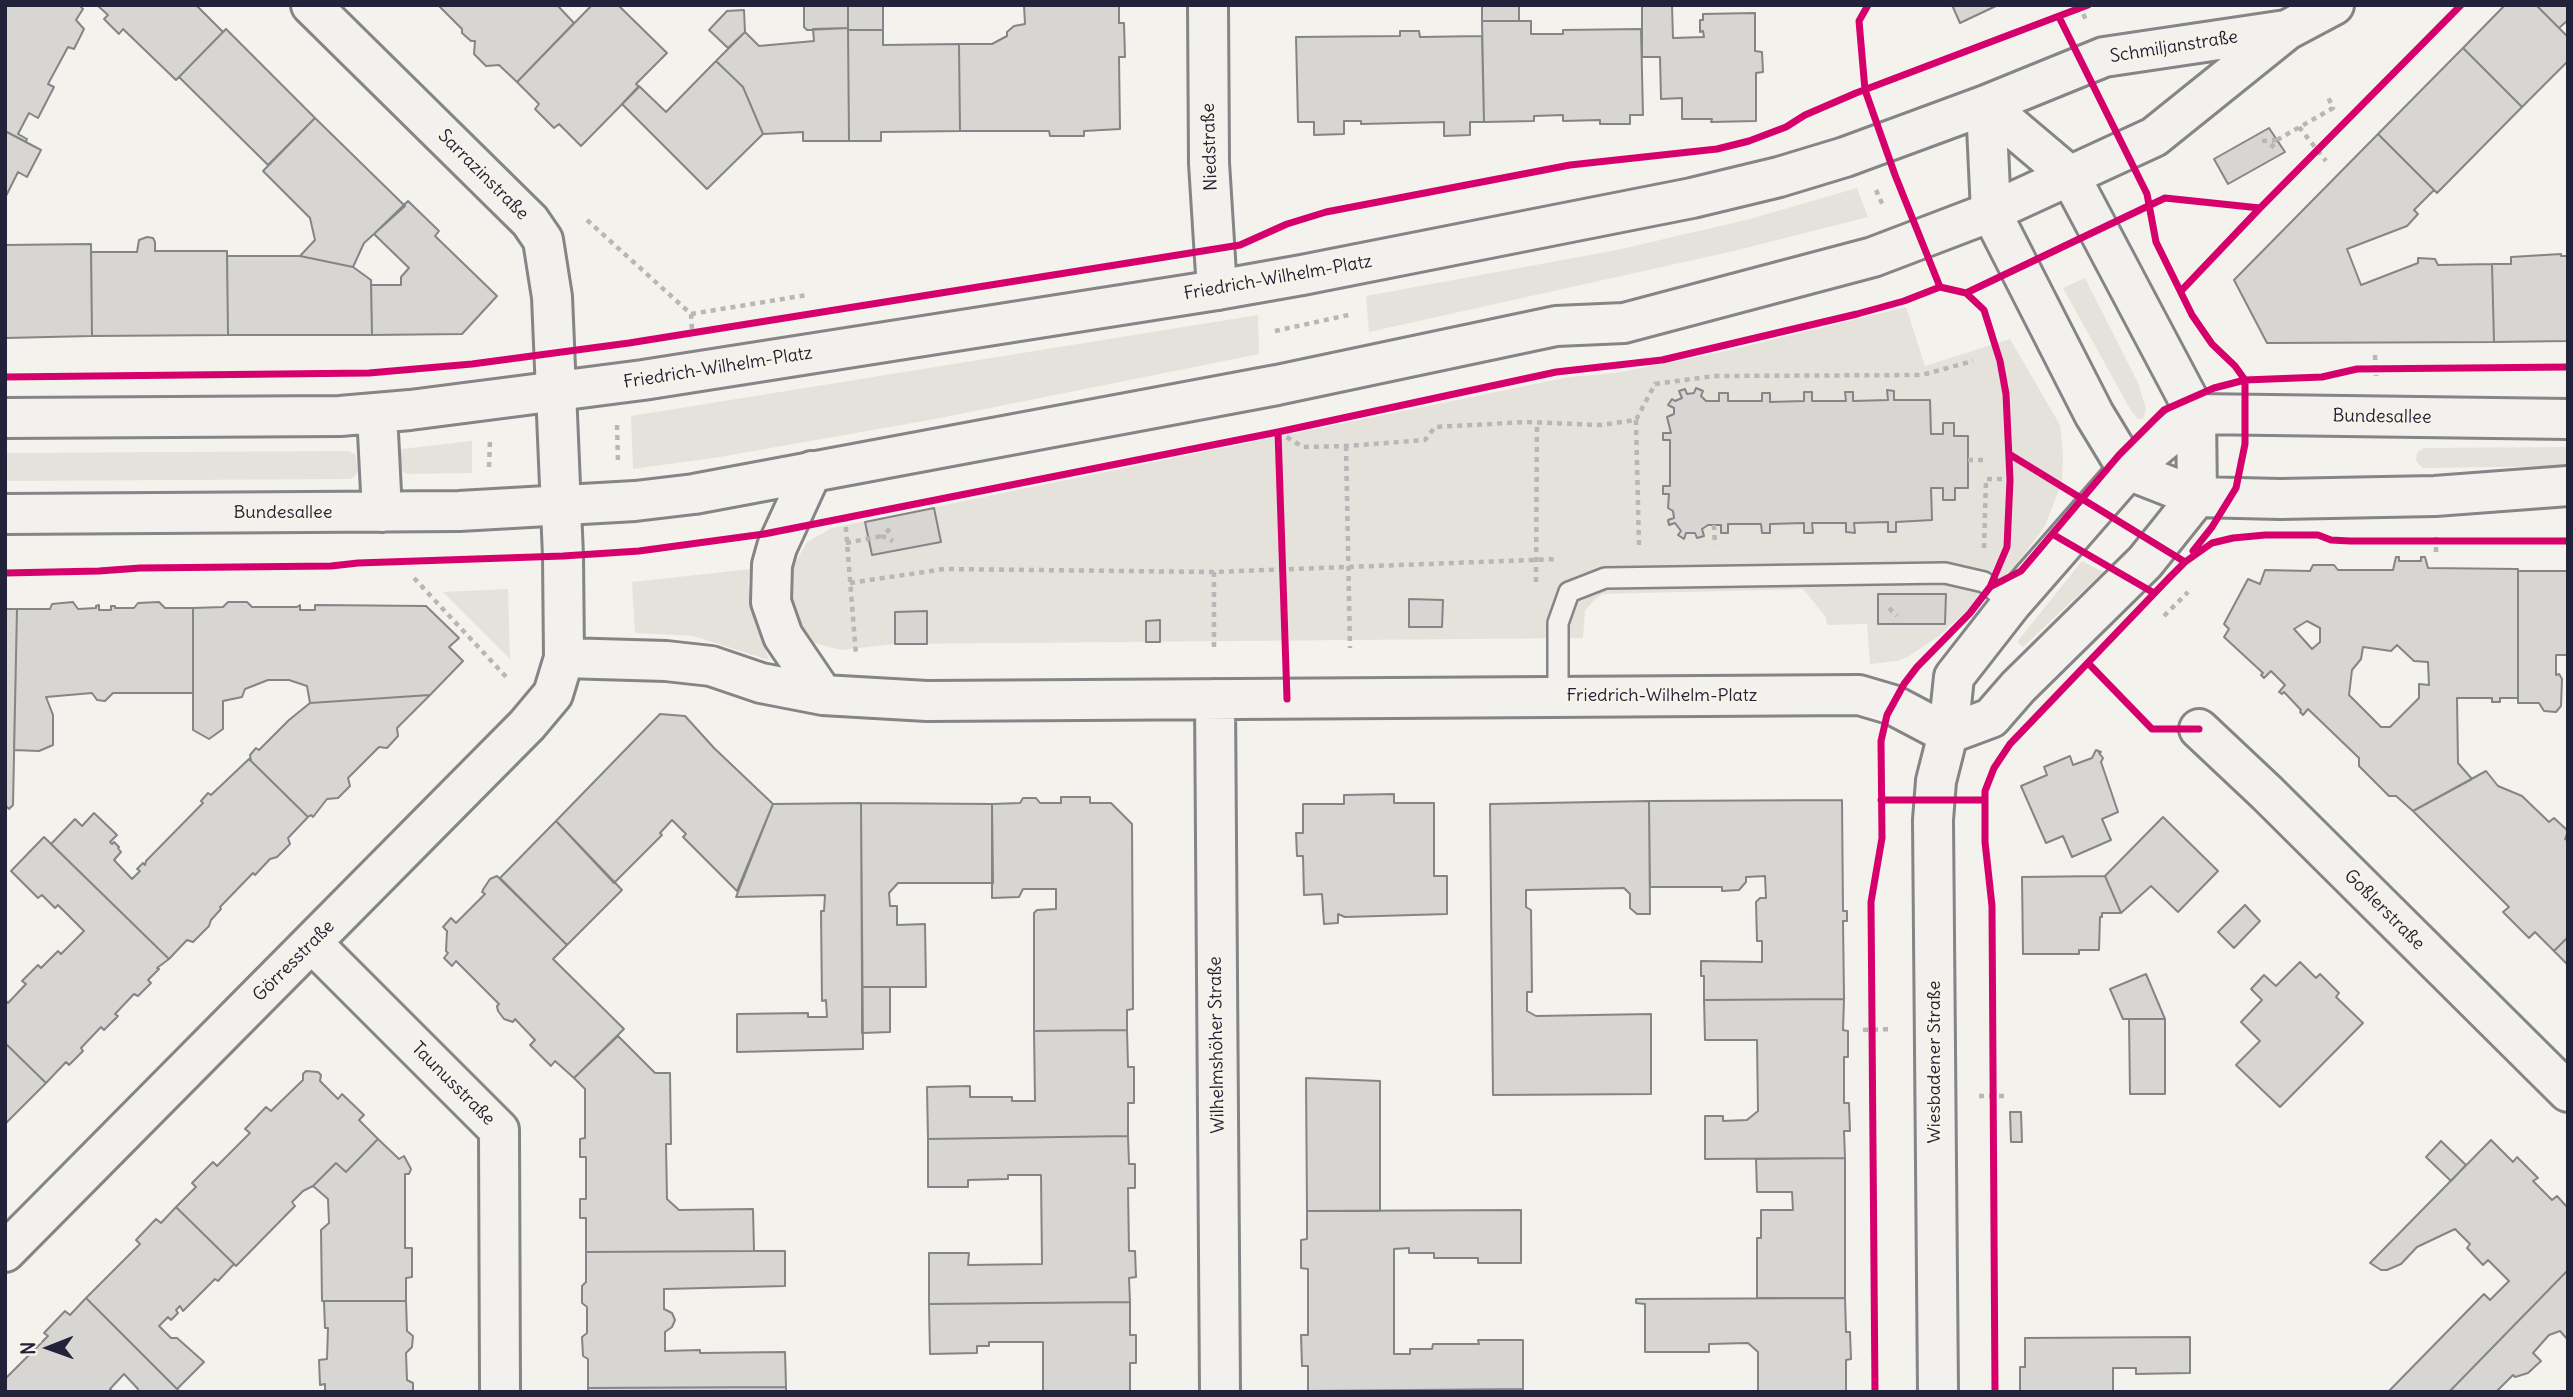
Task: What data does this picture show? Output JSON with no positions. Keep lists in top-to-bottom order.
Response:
{
  "streets": {
    "street": [
      "Schmiljanstraße",
      "Niedstraße",
      "Sarrazinstraße",
      "Friedrich-Wilhelm-Platz",
      "Bundesallee",
      "Goßlerstraße",
      "Görresstraße",
      "Wilhelmshöher Straße",
      "Wiesbadener Straße",
      "Taunusstraße"
    ]
  },
  "crossings": [
    ["Schmiljanstraße", "Friedrich-Wilhelm-Platz"],
    ["Niedstraße", "Friedrich-Wilhelm-Platz"],
    ["Sarrazinstraße", "Friedrich-Wilhelm-Platz"],
    ["Sarrazinstraße", "Bundesallee"],
    ["Friedrich-Wilhelm-Platz", "Görresstraße"],
    ["Friedrich-Wilhelm-Platz", "Wilhelmshöher Straße"],
    ["Friedrich-Wilhelm-Platz", "Wiesbadener Straße"],
    ["Görresstraße", "Taunusstraße"]
  ],
  "north": "left"
}
